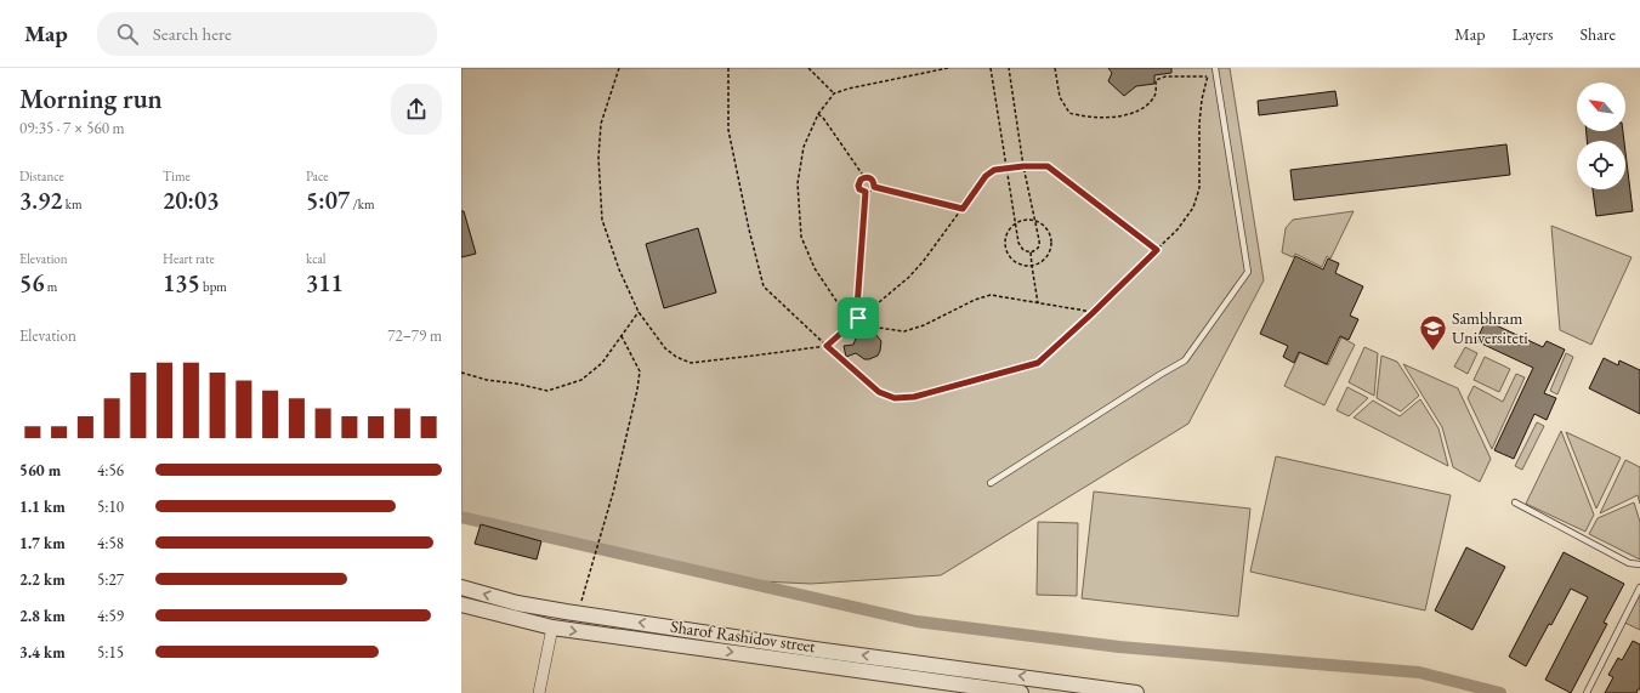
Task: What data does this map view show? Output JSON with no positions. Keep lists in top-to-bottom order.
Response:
{
  "streets": {
    "street": ["Sharof Rashidov street"]
  },
  "places": {
    "school or university": ["Sambhram Universiteti"]
  },
  "north": "top left",
  "page": {
    "header": "Map",
    "search": "Search here",
    "nav": ["Map", "Layers", "Share"],
    "heading": ["Morning run", "09:35 · 7 × 560 m"],
    "stats": [
      ["Distance", "3.92 km"],
      ["Time", "20:03"],
      ["Pace", "5:07 /km"],
      ["Elevation", "56 m"],
      ["Heart rate", "135 bpm"],
      ["kcal", "311"]
    ],
    "chart": ["Elevation", "72–79 m"],
    "list": [
      {
        "name": "560 m",
        "note": "4:56"
      },
      {
        "name": "1.1 km",
        "note": "5:10"
      },
      {
        "name": "1.7 km",
        "note": "4:58"
      },
      {
        "name": "2.2 km",
        "note": "5:27"
      },
      {
        "name": "2.8 km",
        "note": "4:59"
      },
      {
        "name": "3.4 km",
        "note": "5:15"
      }
    ]
  }
}
